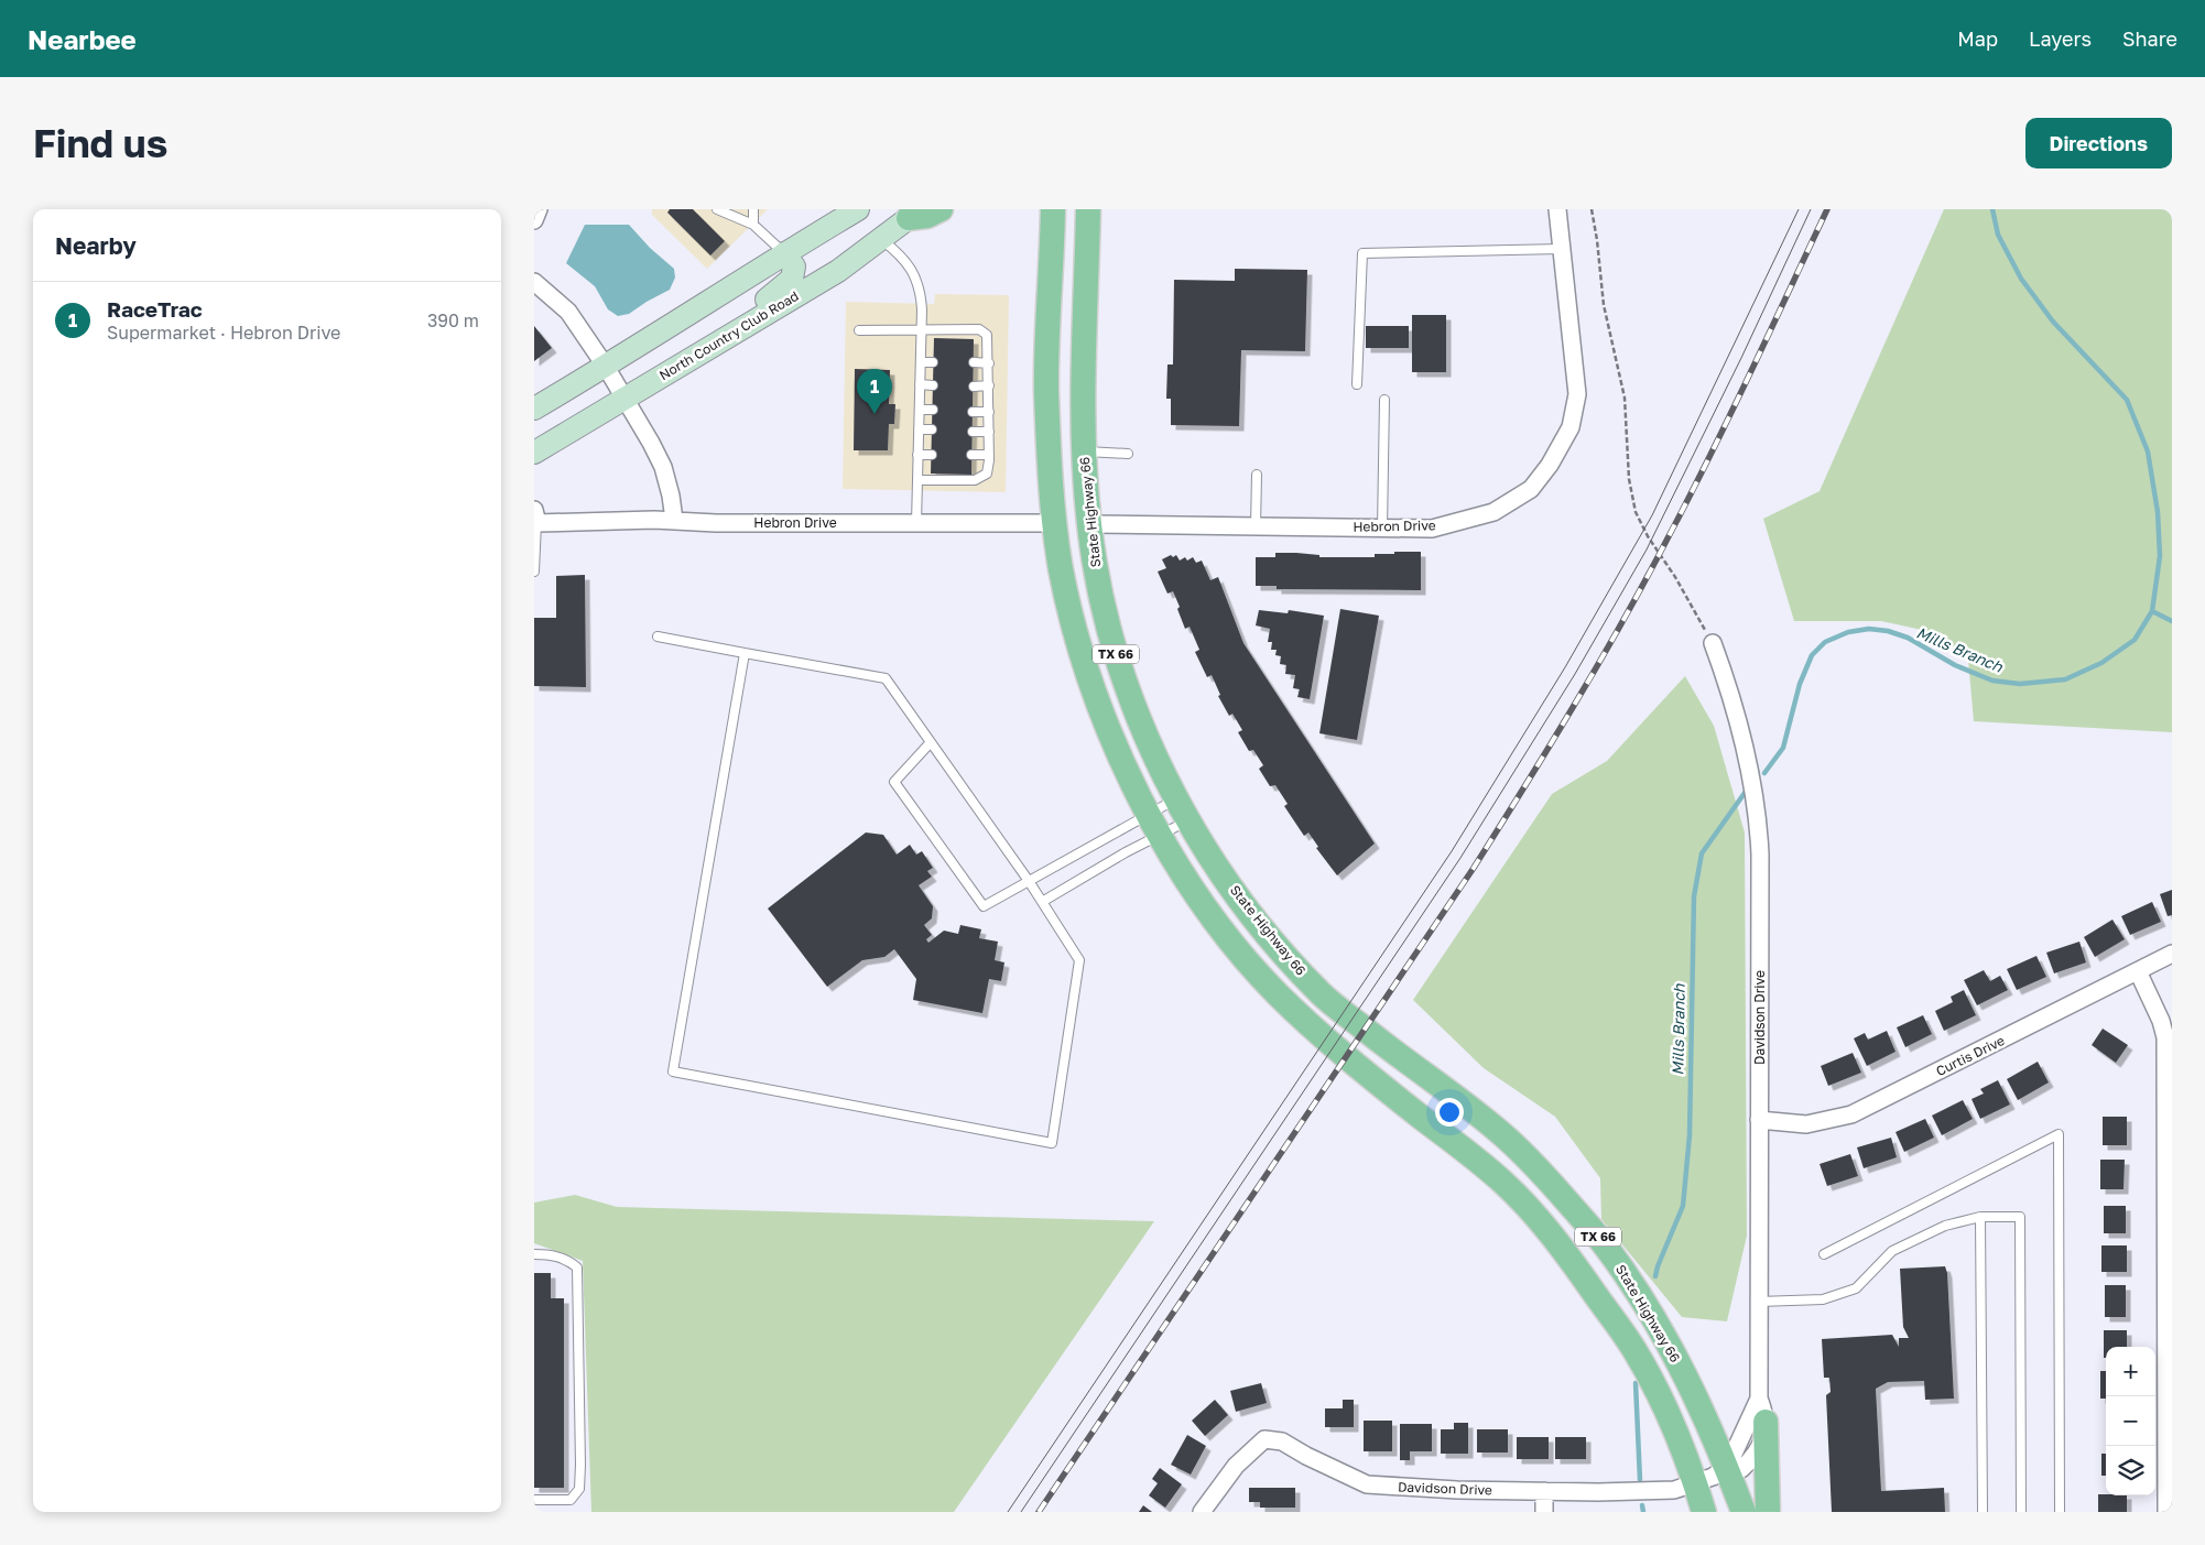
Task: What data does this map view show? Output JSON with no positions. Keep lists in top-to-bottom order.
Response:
{
  "streets": {
    "main road": ["North Country Club Road", "State Highway 66", "TX 66"],
    "street": ["Hebron Drive", "Davidson Drive", "Curtis Drive"]
  },
  "crossings": [
    ["State Highway 66", "Hebron Drive"],
    ["State Highway 66", "Davidson Drive"],
    ["Hebron Drive", "TX 66"],
    ["TX 66", "Davidson Drive"],
    ["Davidson Drive", "Curtis Drive"]
  ],
  "water": ["Mills Branch"],
  "page": {
    "header": "Nearbee",
    "nav": ["Map", "Layers", "Share"],
    "buttons": "Directions",
    "title": "Find us",
    "heading": "Nearby",
    "list": [
      {
        "mark": "1",
        "name": "RaceTrac",
        "note": "Supermarket · Hebron Drive",
        "value": "390 m"
      }
    ],
    "pins": "1",
    "map_buttons": ["+", "−"]
  }
}
